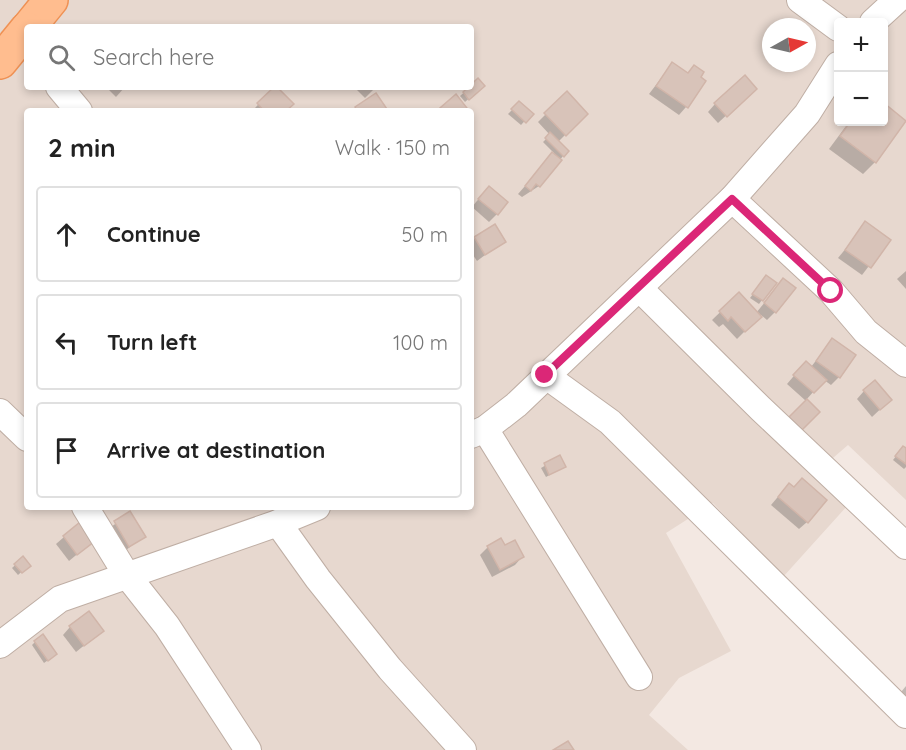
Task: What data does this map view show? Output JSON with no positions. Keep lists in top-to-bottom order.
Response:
{
  "north": "right",
  "page": {
    "map_buttons": ["+", "−"],
    "search": "Search here",
    "heading": ["2 min", "Walk · 150 m"],
    "list": [
      ["Continue", "50 m"],
      ["Turn left", "100 m"],
      "Arrive at destination"
    ]
  }
}
